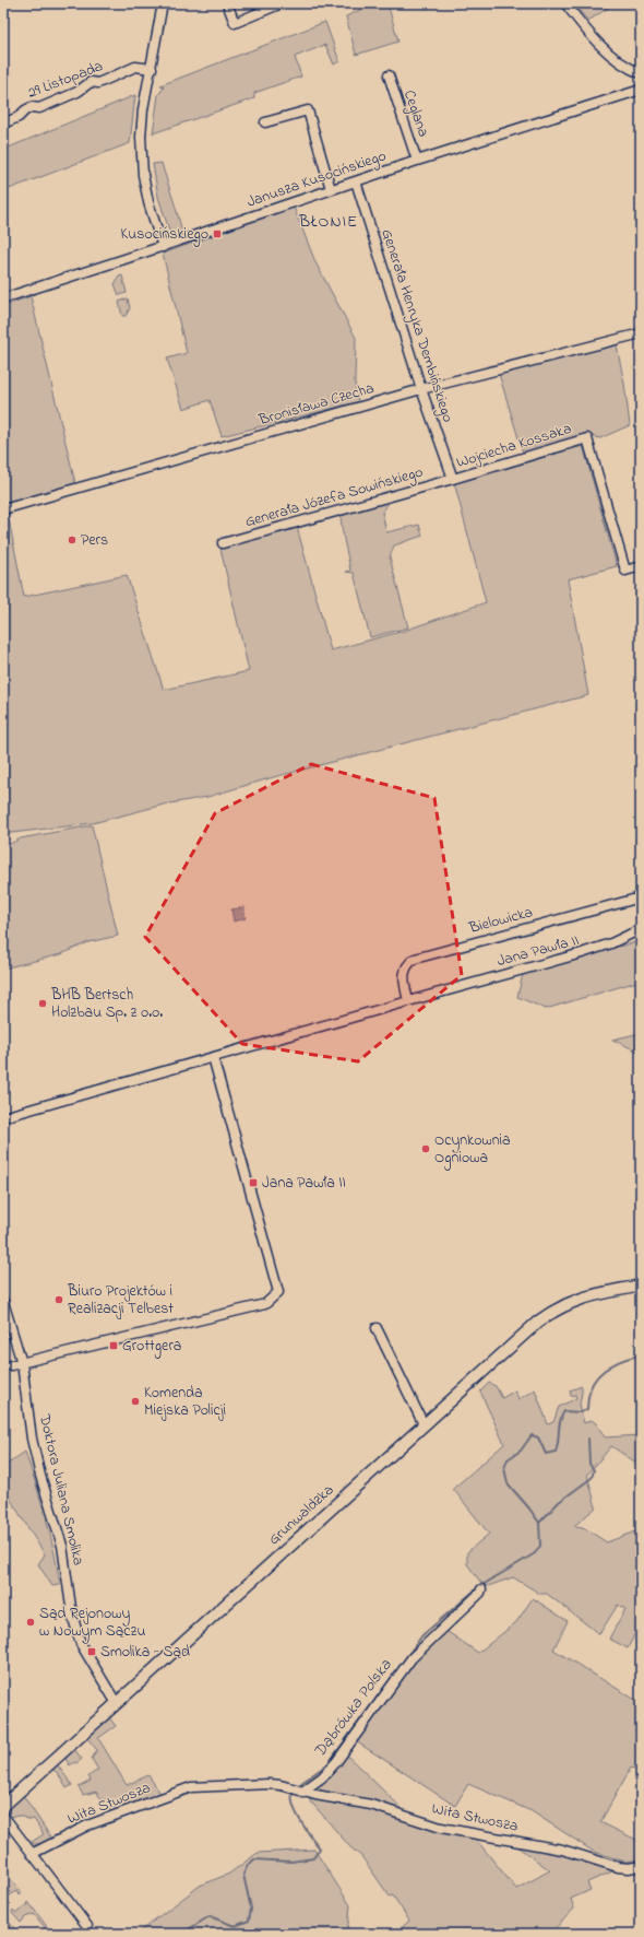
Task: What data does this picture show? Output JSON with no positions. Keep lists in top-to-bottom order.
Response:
{
  "streets": {
    "street": [
      "29 Listopada",
      "Ceglana",
      "Janusza Kusocińskiego",
      "Generała Henryka Dembińskiego",
      "Bronisława Czecha",
      "Wojciecha Kossaka",
      "Generała Józefa Sowińskiego",
      "Bielowicka",
      "Jana Pawła II",
      "Doktora Juliana Smolika",
      "Grunwaldzka",
      "Wita Stwosza"
    ]
  },
  "crossings": [
    ["Ceglana", "Janusza Kusocińskiego"],
    ["Janusza Kusocińskiego", "Generała Henryka Dembińskiego"],
    ["Generała Henryka Dembińskiego", "Bronisława Czecha"],
    ["Generała Henryka Dembińskiego", "Wojciecha Kossaka"],
    ["Generała Henryka Dembińskiego", "Generała Józefa Sowińskiego"],
    ["Wojciecha Kossaka", "Generała Józefa Sowińskiego"],
    ["Bielowicka", "Jana Pawła II"],
    ["Doktora Juliana Smolika", "Grunwaldzka"]
  ],
  "districts": ["BŁONIE"],
  "water": ["Dąbrówka Polska"],
  "places": {
    "transit": [
      "Kusocińskiego",
      "Jana Pawła II",
      "Grottgera",
      "Smolika - Sąd"
    ],
    "other": [
      "Pers",
      "BHB Bertsch Holzbau Sp. z o.o.",
      "Ocynkownia Ogniowa",
      "Biuro Projektów i Realizacji Telbest",
      "Komenda Miejska Policji",
      "Sąd Rejonowy w Nowym Sączu"
    ]
  }
}
